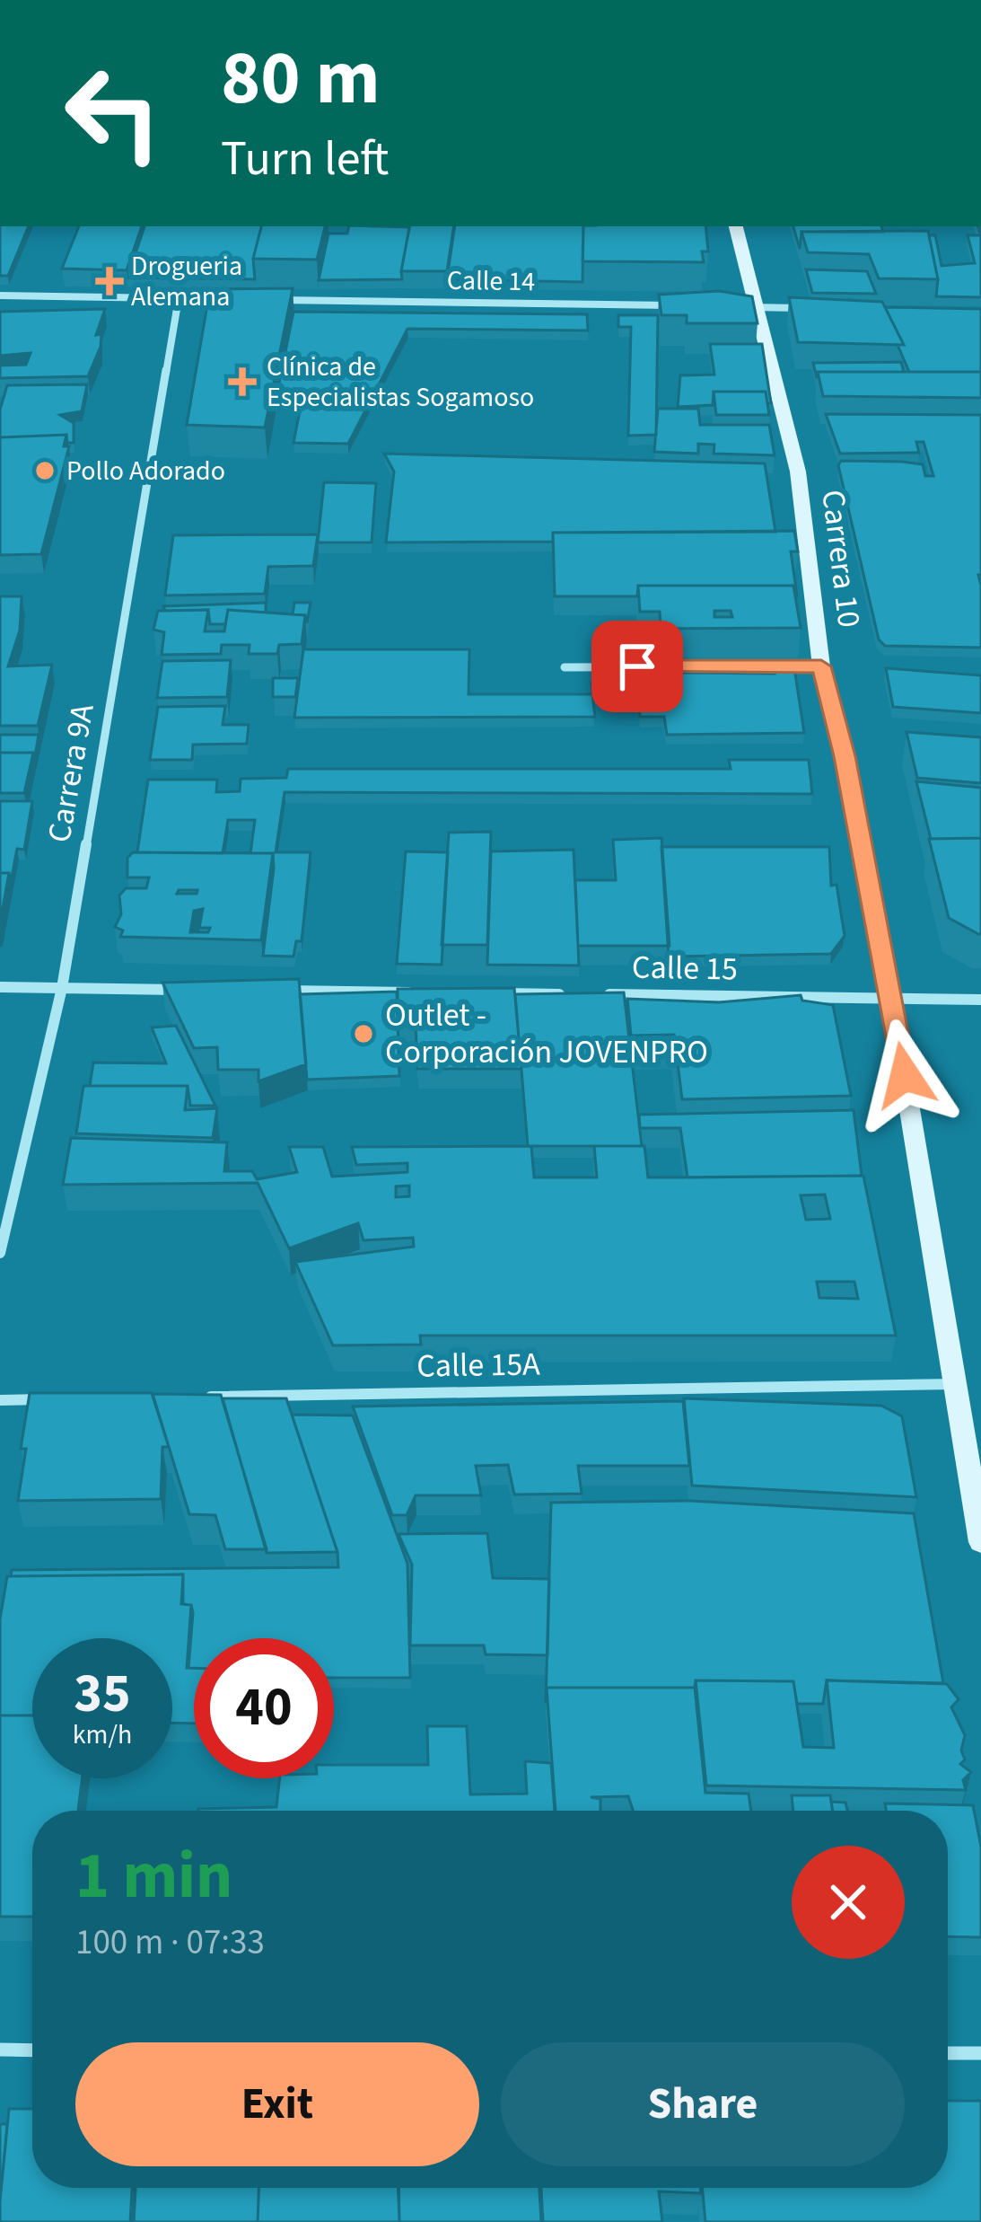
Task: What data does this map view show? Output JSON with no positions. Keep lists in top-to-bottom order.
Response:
{
  "streets": {
    "street": [
      "Calle 14",
      "Carrera 10",
      "Carrera 9A",
      "Calle 15",
      "Calle 15A"
    ]
  },
  "crossings": [
    ["Carrera 10", "Calle 15"],
    ["Carrera 10", "Calle 15A"]
  ],
  "places": {
    "health": ["Drogueria Alemana", "Clínica de Especialistas Sogamoso"],
    "other": ["Pollo Adorado", "Outlet - Corporación JOVENPRO"]
  },
  "page": {
    "turn": ["80 m", "Turn left"],
    "speed": "35 km/h",
    "limit": "40",
    "heading": ["1 min", "100 m · 07:33"],
    "buttons": ["Exit", "Share"]
  }
}
